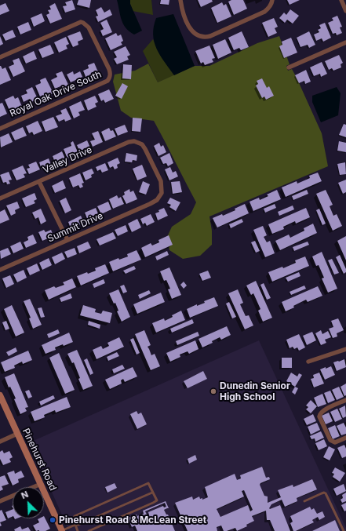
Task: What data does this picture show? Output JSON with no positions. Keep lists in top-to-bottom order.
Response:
{
  "streets": {
    "street": [
      "Royal Oak Drive South",
      "Valley Drive",
      "Summit Drive",
      "Pinehurst Road"
    ]
  },
  "crossings": [
    ["Valley Drive", "Summit Drive"]
  ],
  "places": ["Dunedin Senior High School", "Pinehurst Road & McLean Street"],
  "north": "top left"
}
